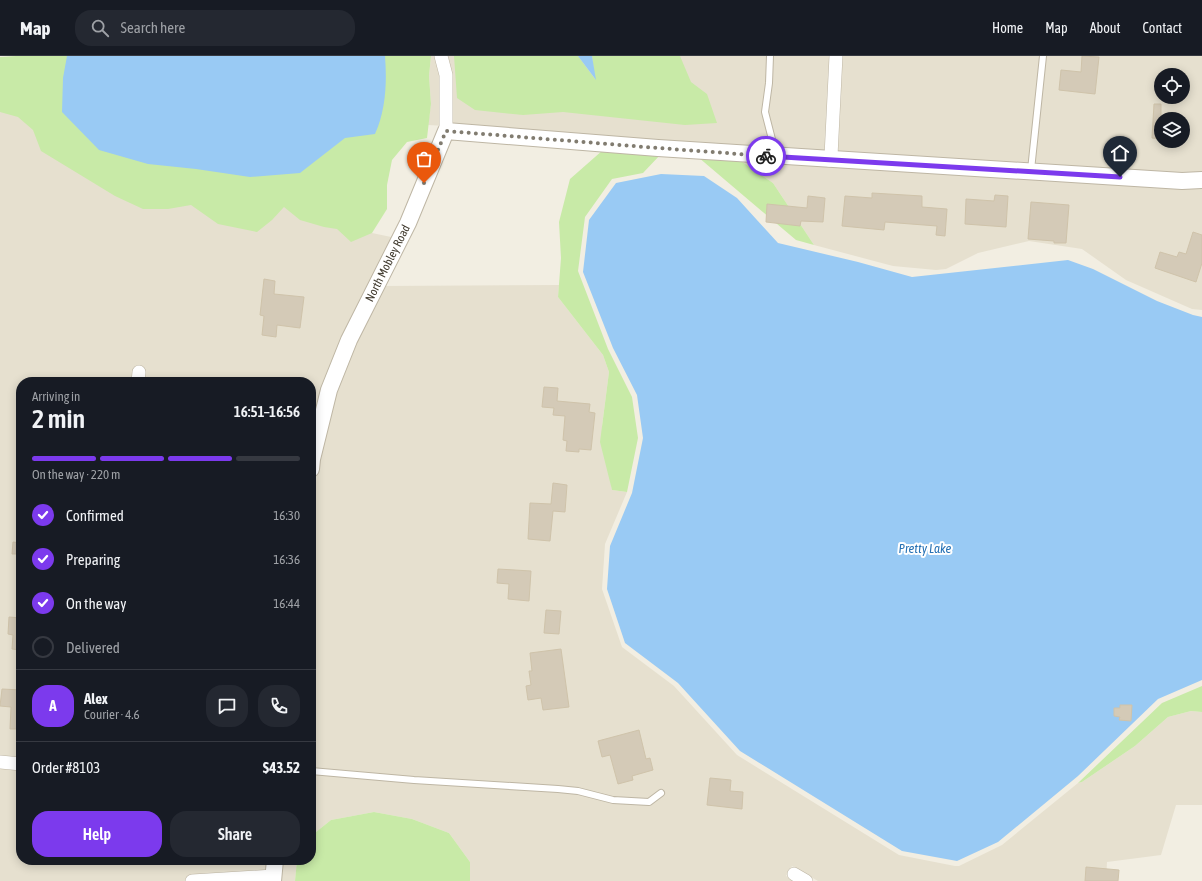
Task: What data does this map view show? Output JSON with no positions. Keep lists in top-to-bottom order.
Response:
{
  "streets": {
    "street": ["North Mobley Road"]
  },
  "water": ["Pretty Lake"],
  "page": {
    "header": "Map",
    "search": "Search here",
    "nav": [
      "Home",
      "Map",
      "About",
      "Contact"
    ],
    "heading": ["2 min", "Arriving in", "16:51–16:56"],
    "panel": [
      "Alex",
      "Courier · 4.6",
      "Order #8103",
      "$43.52"
    ],
    "bar": "On the way · 220 m",
    "list": [
      ["Confirmed", "16:30"],
      ["Preparing", "16:36"],
      ["On the way", "16:44"],
      "Delivered"
    ],
    "round": "A",
    "buttons": ["Help", "Share"]
  }
}
